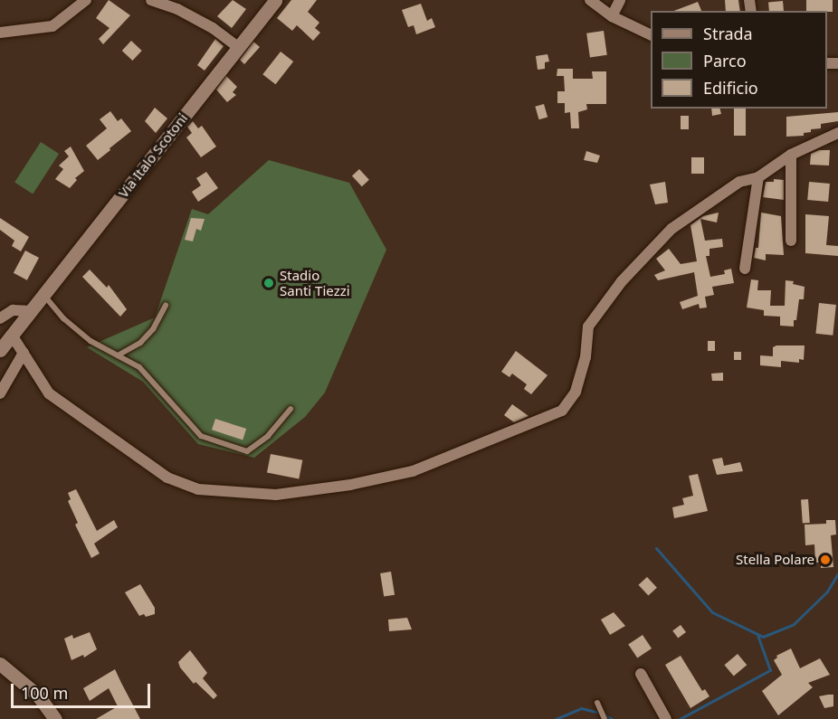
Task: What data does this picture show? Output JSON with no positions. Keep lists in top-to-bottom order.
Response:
{
  "streets": {
    "street": ["Via Italo Scotoni"]
  },
  "places": ["Stadio Santi Tiezzi", "Stella Polare"],
  "legend": ["Strada", "Parco", "Edificio"],
  "scale_bar": "100 m"
}
